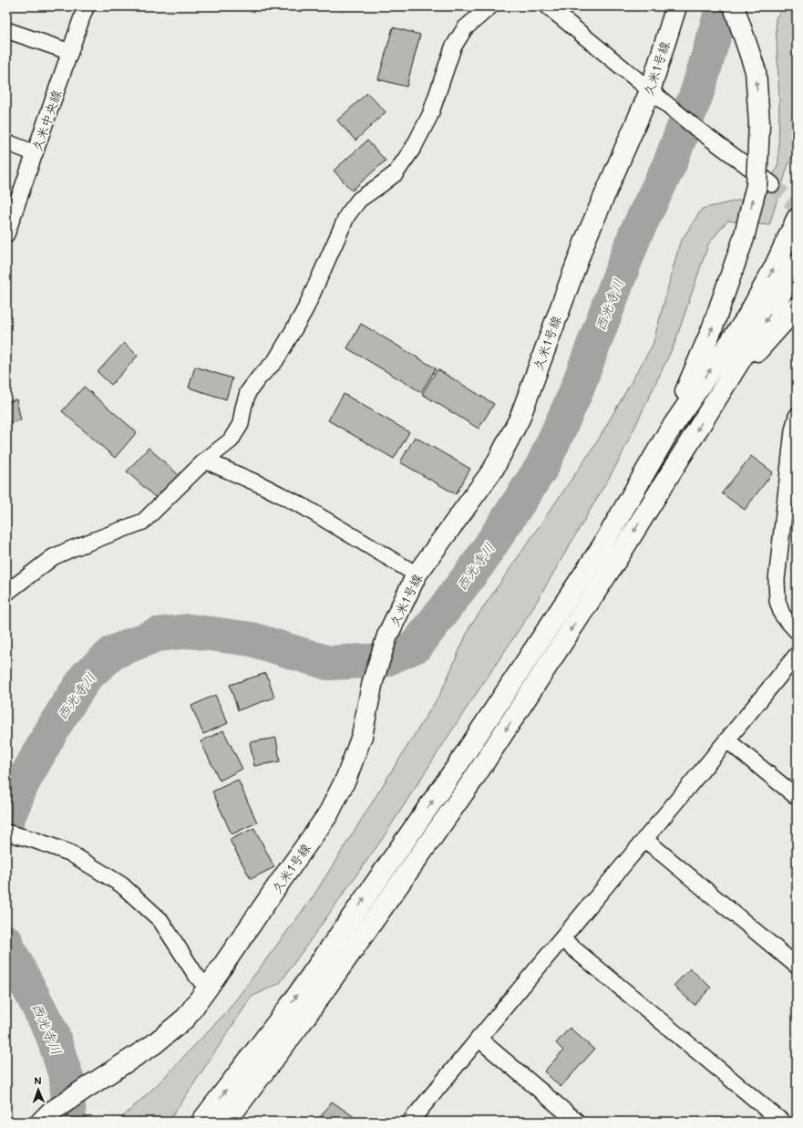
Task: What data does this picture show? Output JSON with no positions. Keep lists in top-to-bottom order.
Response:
{
  "streets": {
    "main road": ["久米1号線"],
    "street": ["久米中央線"]
  },
  "water": ["西光寺川"],
  "north": "top"
}
